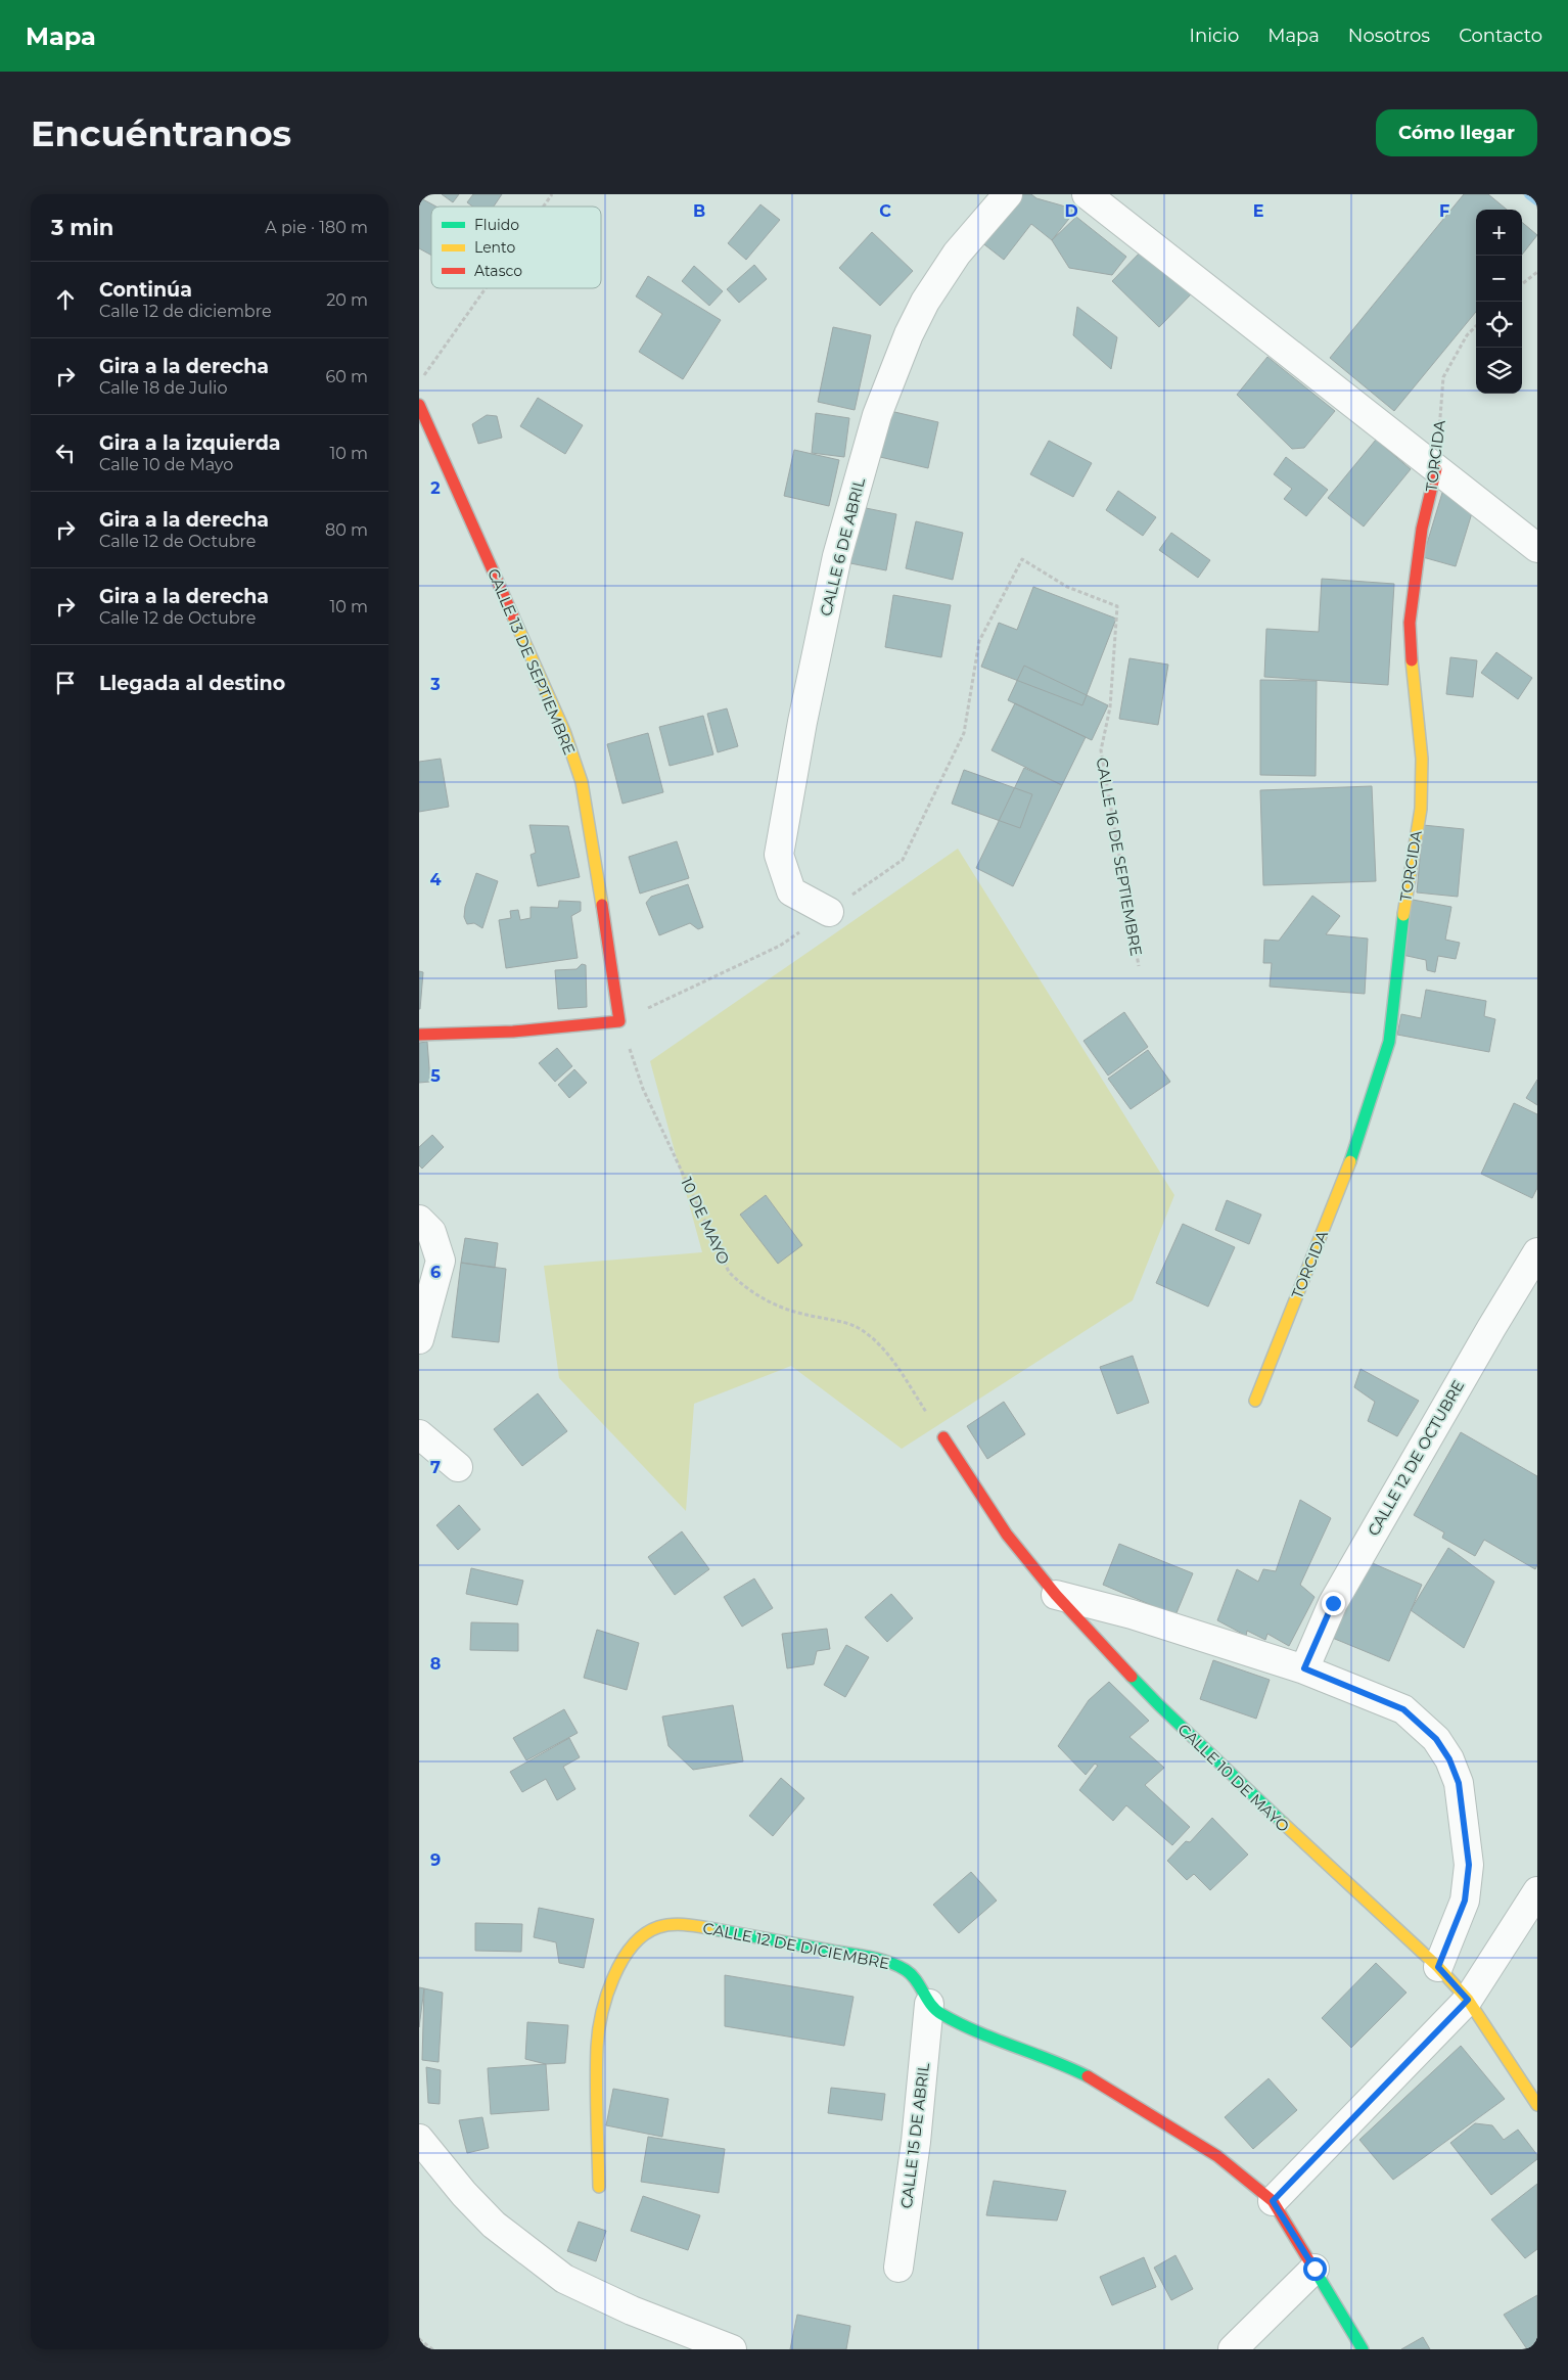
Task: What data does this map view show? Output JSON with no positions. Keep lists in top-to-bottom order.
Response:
{
  "streets": {
    "street": [
      "TORCIDA",
      "CALLE 6 DE ABRIL",
      "CALLE 13 DE SEPTIEMBRE",
      "CALLE 12 DE OCTUBRE",
      "CALLE 10 DE MAYO",
      "CALLE 12 DE DICIEMBRE",
      "CALLE 15 DE ABRIL"
    ],
    "path": ["CALLE 16 DE SEPTIEMBRE", "10 DE MAYO"]
  },
  "crossings": [
    ["CALLE 6 DE ABRIL", "CALLE 16 DE SEPTIEMBRE"],
    ["CALLE 13 DE SEPTIEMBRE", "CALLE 16 DE SEPTIEMBRE"],
    ["CALLE 13 DE SEPTIEMBRE", "10 DE MAYO"],
    ["CALLE 16 DE SEPTIEMBRE", "10 DE MAYO"],
    ["10 DE MAYO", "CALLE 10 DE MAYO"],
    ["CALLE 12 DE DICIEMBRE", "CALLE 15 DE ABRIL"]
  ],
  "legend": ["Fluido", "Lento", "Atasco"],
  "page": {
    "header": "Mapa",
    "nav": [
      "Inicio",
      "Mapa",
      "Nosotros",
      "Contacto"
    ],
    "buttons": "Cómo llegar",
    "title": "Encuéntranos",
    "heading": ["3 min", "A pie · 180 m"],
    "map_buttons": ["+", "−"],
    "list": [
      ["Continúa", "Calle 12 de diciembre", "20 m"],
      ["Gira a la derecha", "Calle 18 de Julio", "60 m"],
      ["Gira a la izquierda", "Calle 10 de Mayo", "10 m"],
      ["Gira a la derecha", "Calle 12 de Octubre", "80 m"],
      ["Gira a la derecha", "Calle 12 de Octubre", "10 m"],
      "Llegada al destino"
    ]
  },
  "grid": {
    "columns": [
      "B",
      "C",
      "D",
      "E",
      "F"
    ],
    "rows": [
      "2",
      "3",
      "4",
      "5",
      "6",
      "7",
      "8",
      "9"
    ]
  }
}
